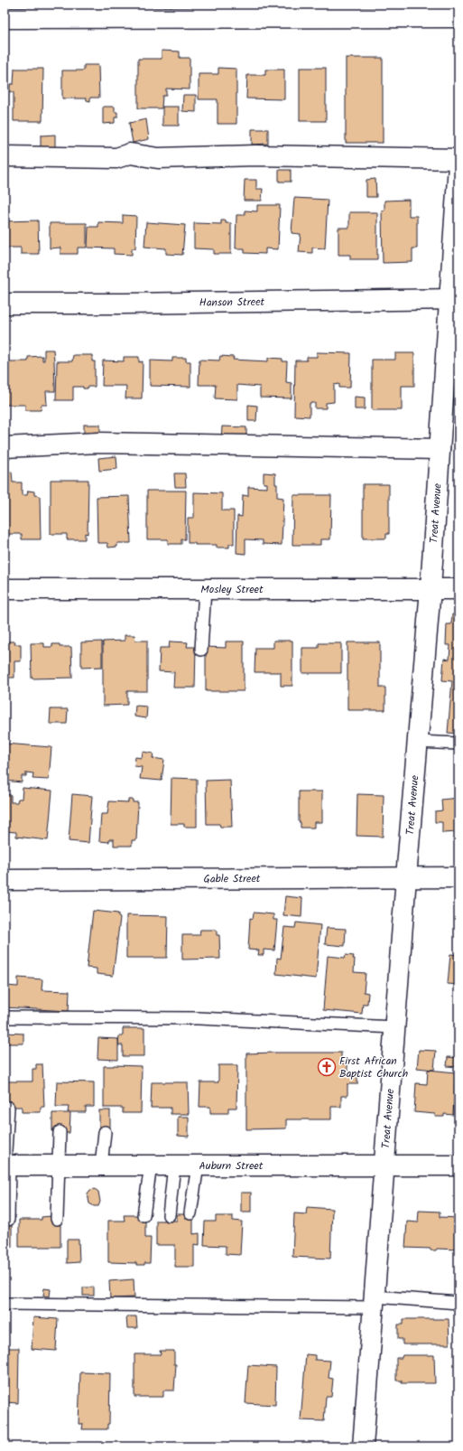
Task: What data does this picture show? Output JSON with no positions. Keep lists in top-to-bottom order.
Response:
{
  "streets": {
    "street": [
      "Hanson Street",
      "Treat Avenue",
      "Mosley Street",
      "Gable Street",
      "Auburn Street"
    ]
  },
  "crossings": [
    ["Hanson Street", "Treat Avenue"],
    ["Treat Avenue", "Mosley Street"],
    ["Treat Avenue", "Gable Street"],
    ["Treat Avenue", "Auburn Street"]
  ],
  "places": {
    "church": ["First African Baptist Church"]
  }
}
